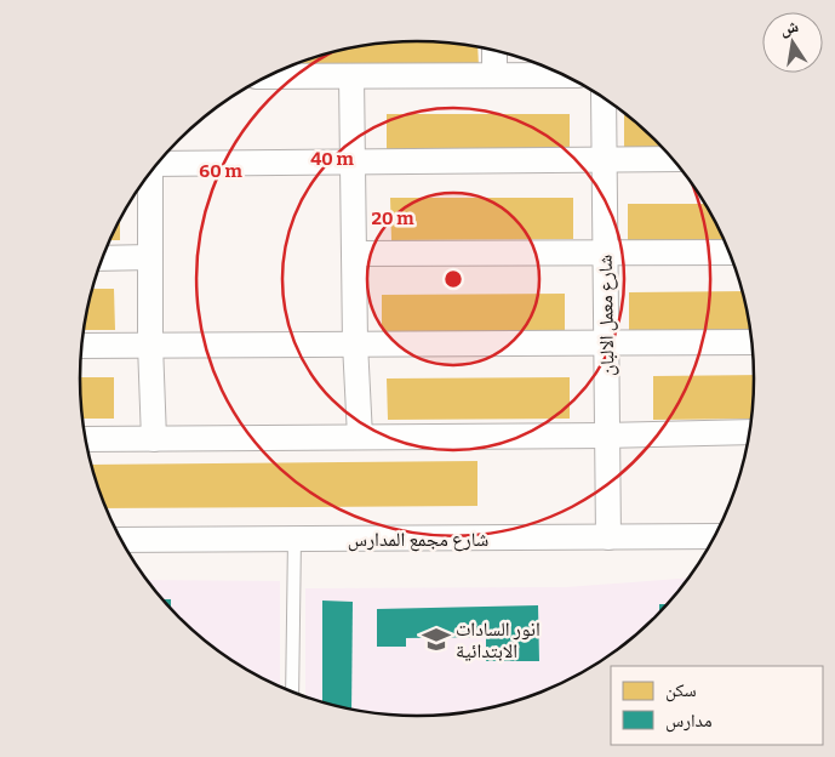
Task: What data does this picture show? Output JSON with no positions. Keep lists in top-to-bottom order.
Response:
{
  "streets": {
    "street": ["شارع معمل الالبان", "شارع مجمع المدارس"]
  },
  "crossings": [
    ["شارع معمل الالبان", "شارع مجمع المدارس"]
  ],
  "places": {
    "school or university": ["انور السادات الابتدائية"]
  },
  "legend": ["سكن", "مدارس"],
  "north": "top",
  "rings": ["40 m", "60 m", "20 m"]
}
